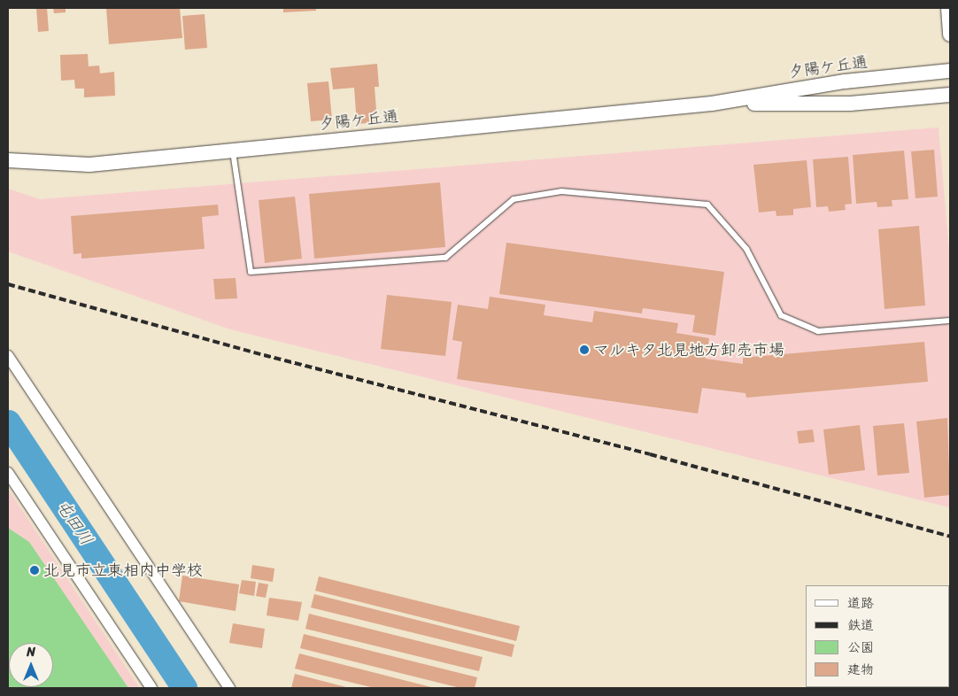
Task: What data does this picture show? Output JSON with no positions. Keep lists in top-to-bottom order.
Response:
{
  "streets": {
    "street": ["夕陽ケ丘通"]
  },
  "water": ["屯田川"],
  "places": ["マルキタ北見地方卸売市場", "北見市立東相内中学校"],
  "legend": [
    "道路",
    "鉄道",
    "公園",
    "建物"
  ],
  "north": "top"
}
